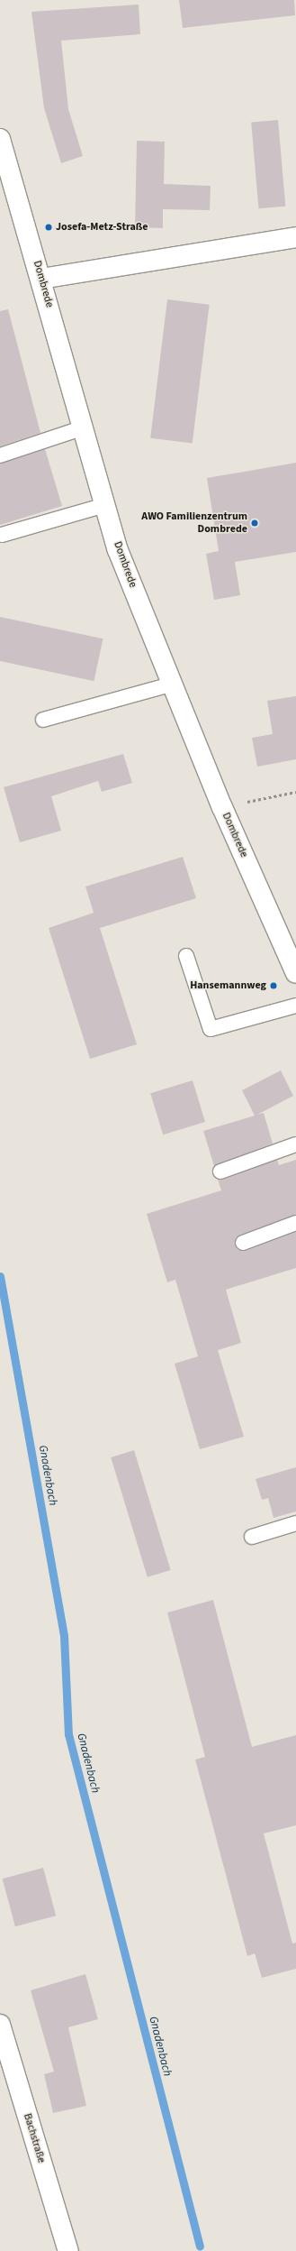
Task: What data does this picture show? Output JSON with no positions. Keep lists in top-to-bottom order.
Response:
{
  "streets": {
    "street": ["Dombrede", "Bachstraße"]
  },
  "water": ["Gnadenbach"],
  "places": ["Josefa-Metz-Straße", "AWO Familienzentrum Dombrede", "Hansemannweg"]
}
